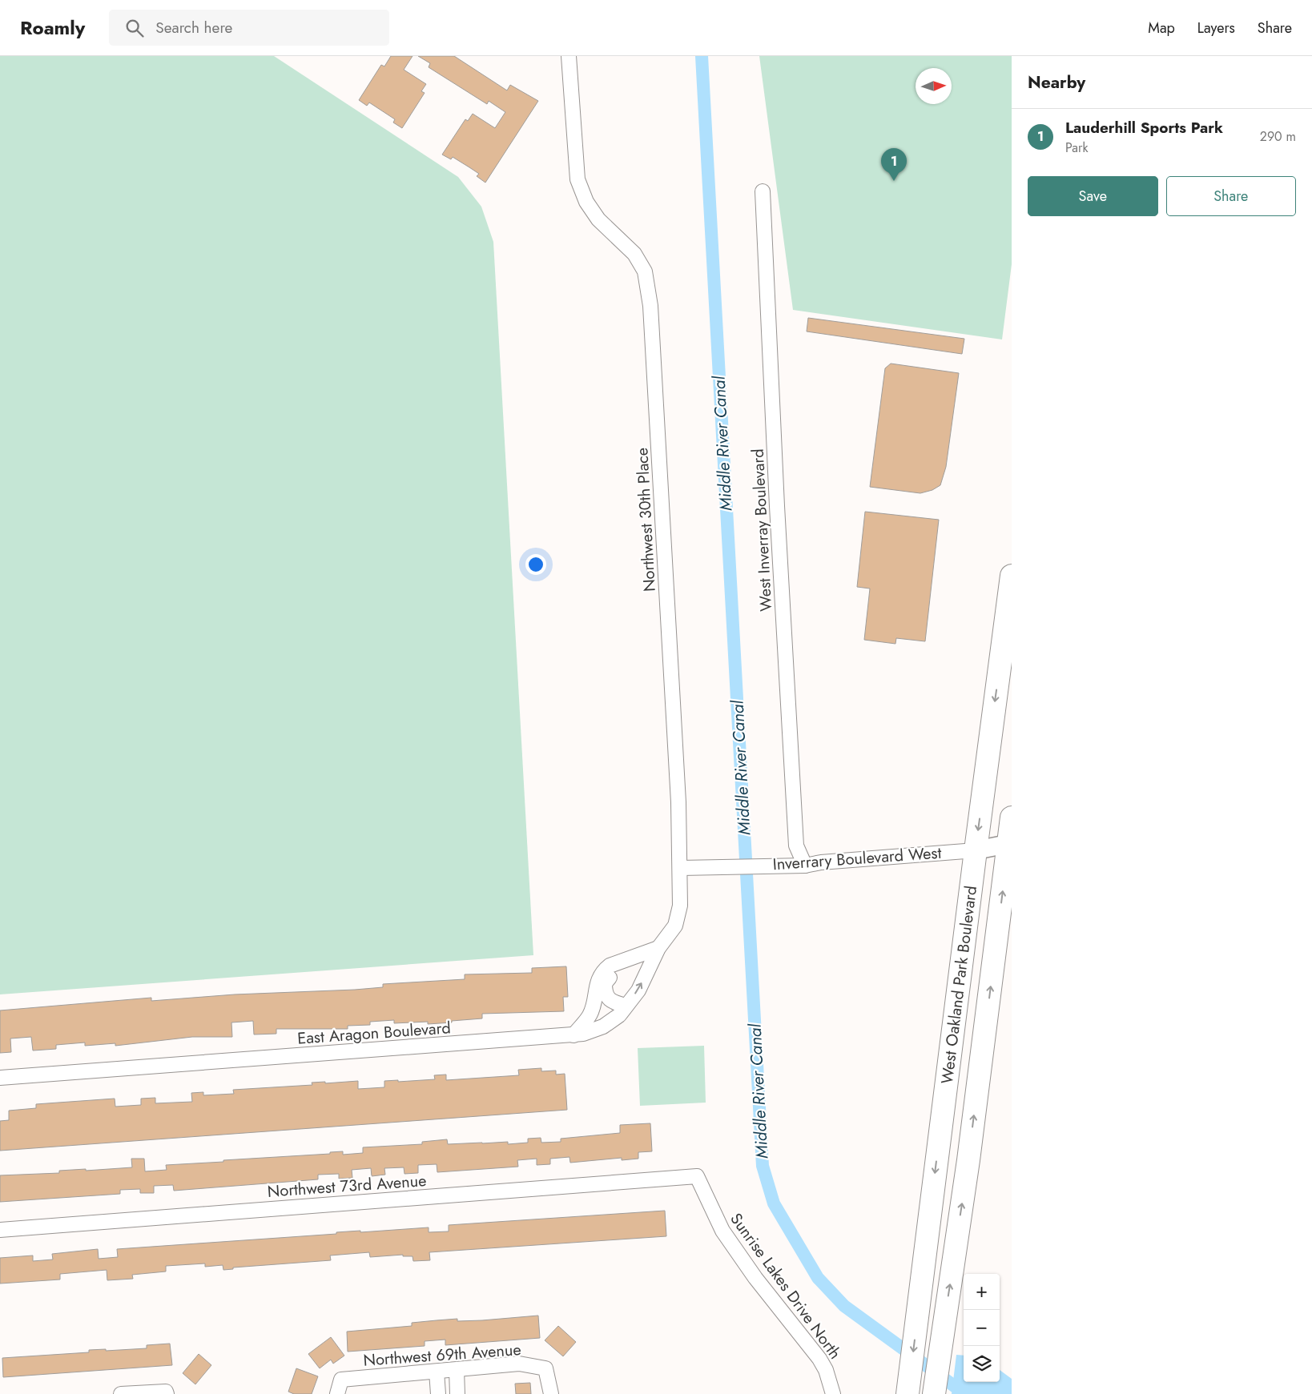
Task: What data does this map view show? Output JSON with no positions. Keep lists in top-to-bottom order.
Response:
{
  "streets": {
    "main road": ["West Oakland Park Boulevard"],
    "street": [
      "Northwest 30th Place",
      "West Inverray Boulevard",
      "Inverrary Boulevard West",
      "East Aragon Boulevard",
      "Northwest 73rd Avenue",
      "Sunrise Lakes Drive North",
      "Northwest 69th Avenue"
    ]
  },
  "crossings": [
    ["Northwest 30th Place", "Inverrary Boulevard West"],
    ["Northwest 30th Place", "East Aragon Boulevard"],
    ["West Inverray Boulevard", "Inverrary Boulevard West"],
    ["Inverrary Boulevard West", "West Oakland Park Boulevard"],
    ["Northwest 73rd Avenue", "Sunrise Lakes Drive North"]
  ],
  "water": ["Middle River Canal"],
  "north": "right",
  "page": {
    "header": "Roamly",
    "search": "Search here",
    "nav": ["Map", "Layers", "Share"],
    "heading": "Nearby",
    "list": [
      {
        "mark": "1",
        "name": "Lauderhill Sports Park",
        "note": "Park",
        "value": "290 m"
      }
    ],
    "pins": "1",
    "buttons": ["Save", "Share"],
    "map_buttons": ["+", "−"]
  }
}
